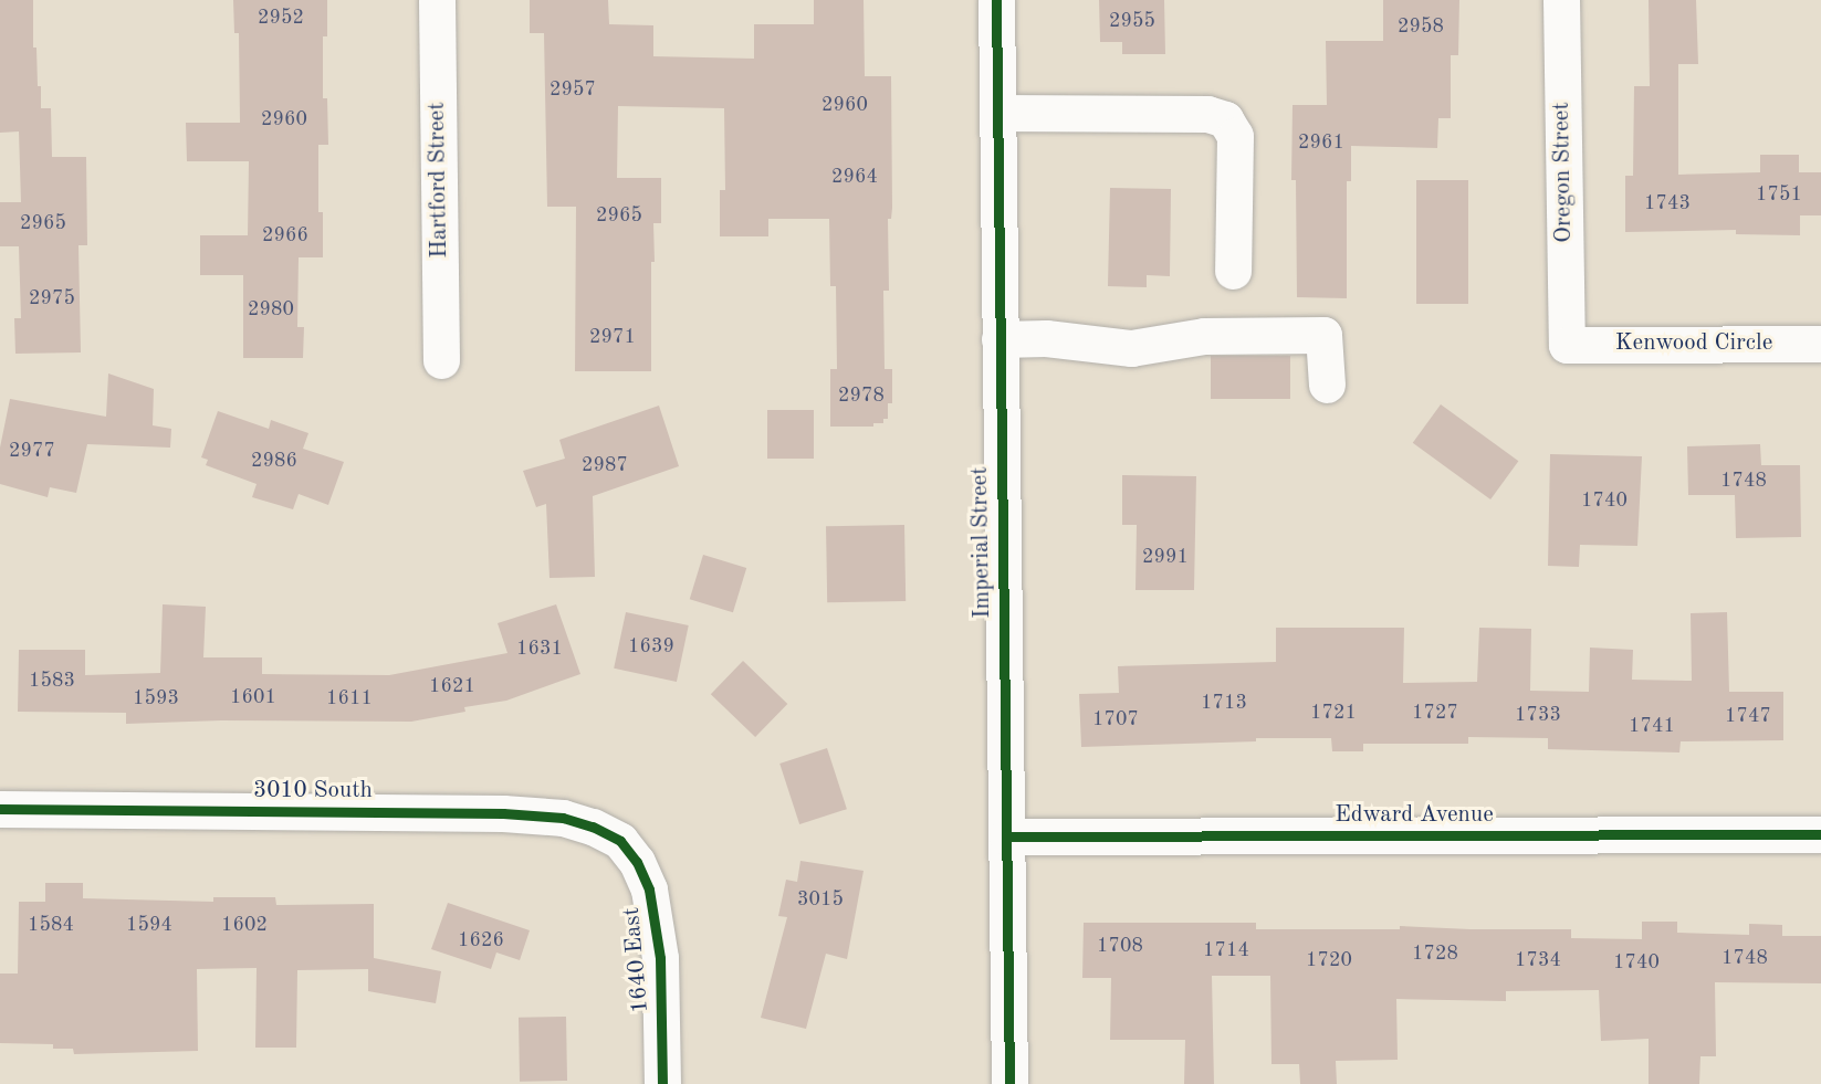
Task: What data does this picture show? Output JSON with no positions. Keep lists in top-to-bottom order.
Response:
{
  "streets": {
    "street": [
      "Oregon Street",
      "Hartford Street",
      "Kenwood Circle",
      "Imperial Street",
      "3010 South",
      "Edward Avenue",
      "1640 East"
    ]
  },
  "crossings": [
    ["Oregon Street", "Kenwood Circle"],
    ["Imperial Street", "Edward Avenue"],
    ["3010 South", "1640 East"]
  ],
  "house_numbers": [
    "2952",
    "2955",
    "2958",
    "2957",
    "2960",
    "2960",
    "2961",
    "2964",
    "1751",
    "1743",
    "2965",
    "2965",
    "2966",
    "2975",
    "2980",
    "2971",
    "2978",
    "2977",
    "2986",
    "2987",
    "1748",
    "1740",
    "2991",
    "1639",
    "1631",
    "1583",
    "1621",
    "1601",
    "1593",
    "1611",
    "1713",
    "1721",
    "1727",
    "1733",
    "1747",
    "1707",
    "1741",
    "3015",
    "1584",
    "1594",
    "1602",
    "1626",
    "1708",
    "1714",
    "1728",
    "1748",
    "1720",
    "1734",
    "1740"
  ]
}
